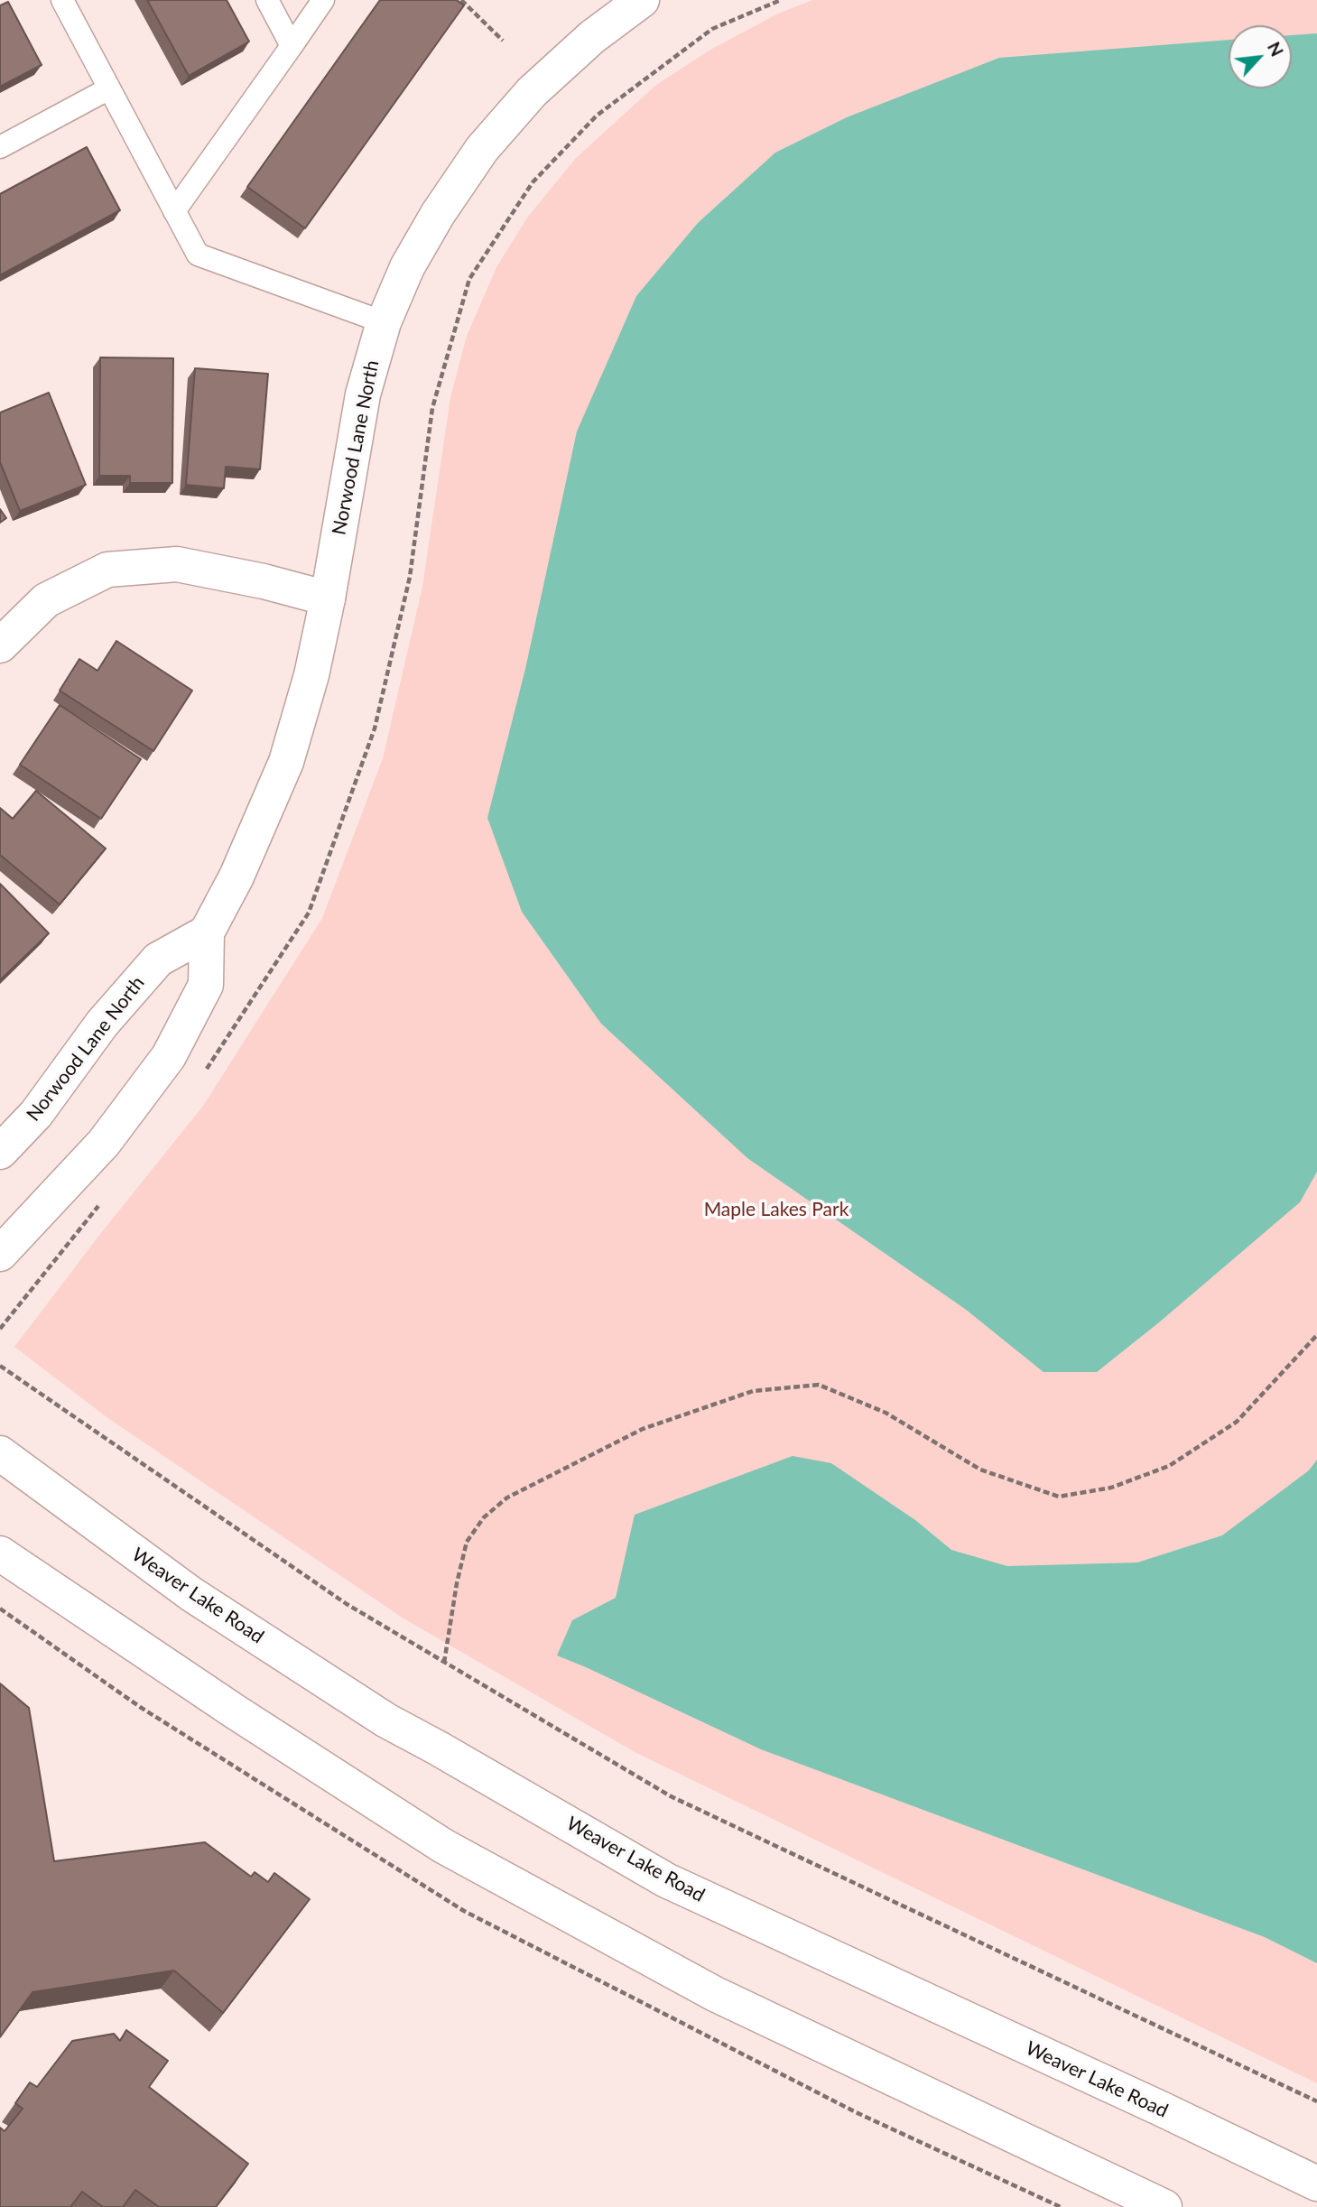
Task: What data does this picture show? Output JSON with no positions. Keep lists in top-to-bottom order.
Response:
{
  "streets": {
    "main road": ["Norwood Lane North", "Weaver Lake Road"]
  },
  "parks": ["Maple Lakes Park"],
  "north": "top right"
}
